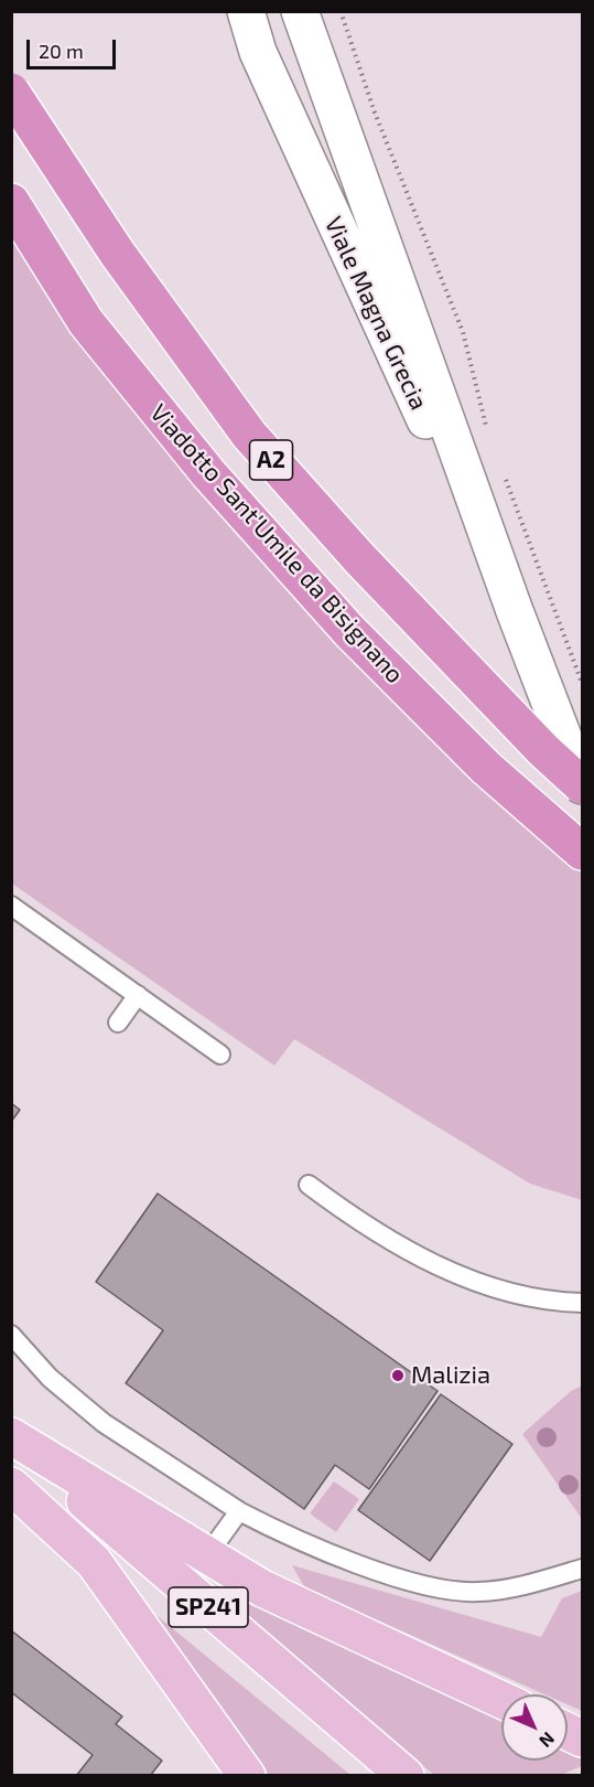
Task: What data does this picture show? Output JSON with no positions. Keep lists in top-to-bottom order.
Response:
{
  "streets": {
    "highway": ["A2", "Viadotto Sant'Umile da Bisignano"],
    "main road": ["SP241"],
    "street": ["Viale Magna Grecia"]
  },
  "crossings": [
    ["Viale Magna Grecia", "A2"]
  ],
  "places": ["Malizia"],
  "scale_bar": "20 m",
  "north": "bottom right"
}
